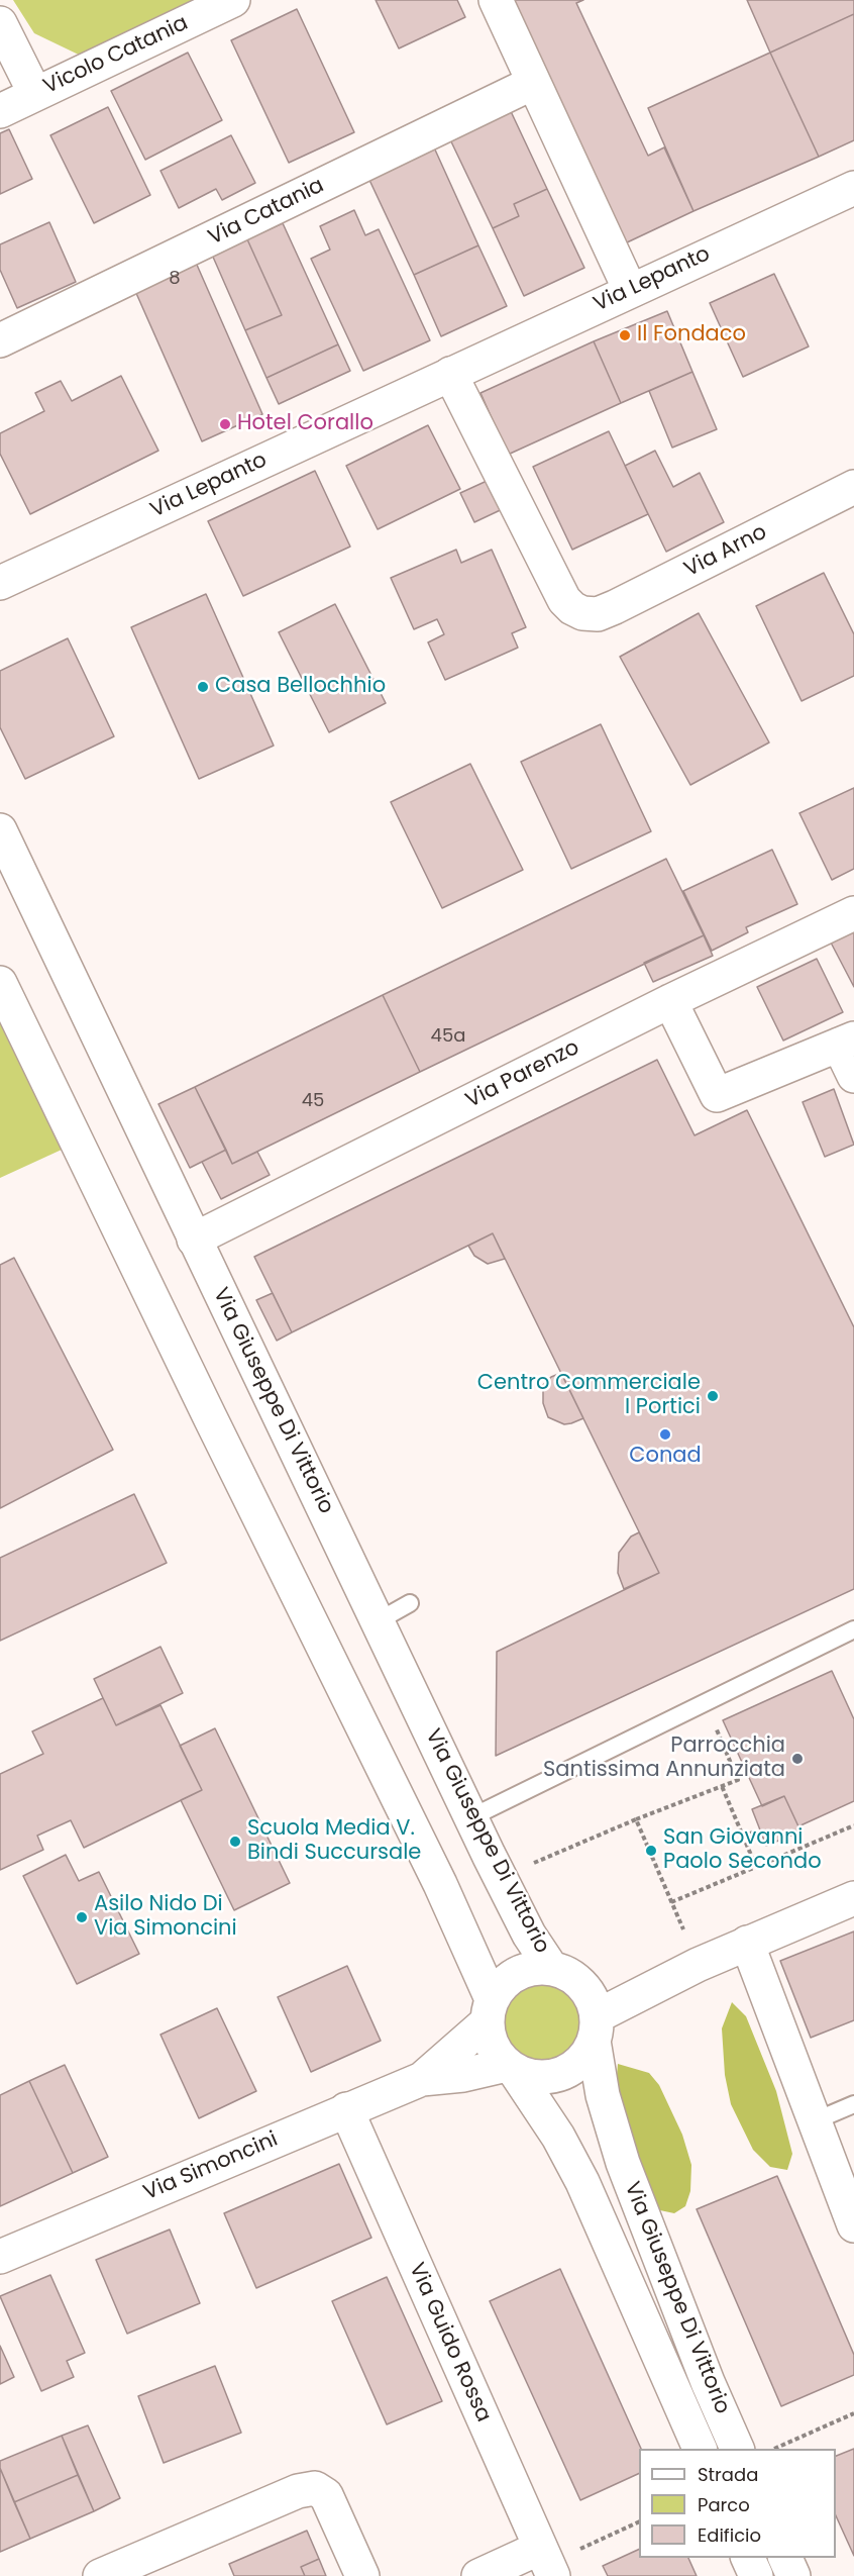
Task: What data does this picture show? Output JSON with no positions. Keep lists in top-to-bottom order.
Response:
{
  "streets": {
    "street": [
      "Vicolo Catania",
      "Via Catania",
      "Via Lepanto",
      "Via Arno",
      "Via Parenzo",
      "Via Giuseppe Di Vittorio",
      "Via Simoncini",
      "Via Guido Rossa"
    ]
  },
  "crossings": [
    ["Via Lepanto", "Via Arno"],
    ["Via Parenzo", "Via Giuseppe Di Vittorio"],
    ["Via Giuseppe Di Vittorio", "Via Simoncini"],
    ["Via Simoncini", "Via Guido Rossa"]
  ],
  "places": [
    "Il Fondaco",
    "Hotel Corallo",
    "Casa Bellochhio",
    "Centro Commerciale I Portici",
    "Conad",
    "Parrocchia Santissima Annunziata",
    "Scuola Media V. Bindi Succursale",
    "San Giovanni Paolo Secondo",
    "Asilo Nido Di Via Simoncini"
  ],
  "house_numbers": ["8", "45a", "45"],
  "legend": ["Strada", "Parco", "Edificio"]
}
